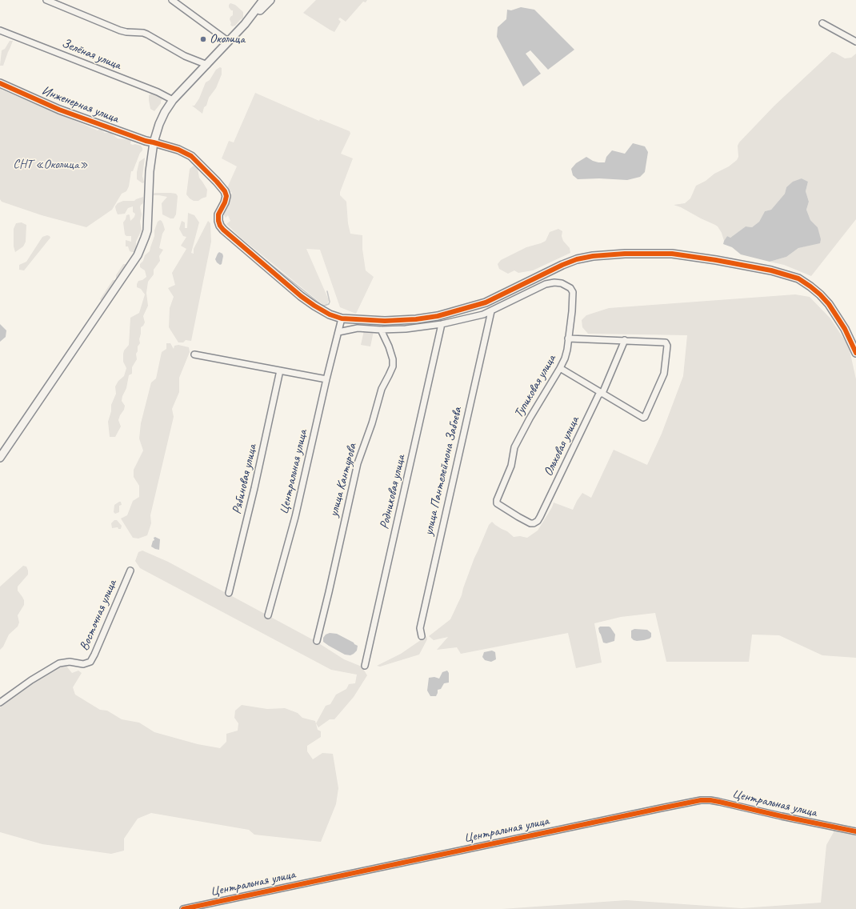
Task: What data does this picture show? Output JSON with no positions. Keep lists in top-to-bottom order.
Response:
{
  "streets": {
    "street": [
      "Зелёная улица",
      "Инженерная улица",
      "Тупиковая улица",
      "Ольховая улица",
      "улица Пантелеймона Забоева",
      "Центральная улица",
      "Рябиновая улица",
      "улица Кантурова",
      "Родниковая улица",
      "Восточная улица"
    ]
  },
  "crossings": [
    ["Инженерная улица", "Центральная улица"],
    ["Тупиковая улица", "Ольховая улица"],
    ["Тупиковая улица", "улица Пантелеймона Забоева"]
  ],
  "parks": ["СНТ «Околица»"],
  "places": ["Околица"]
}
